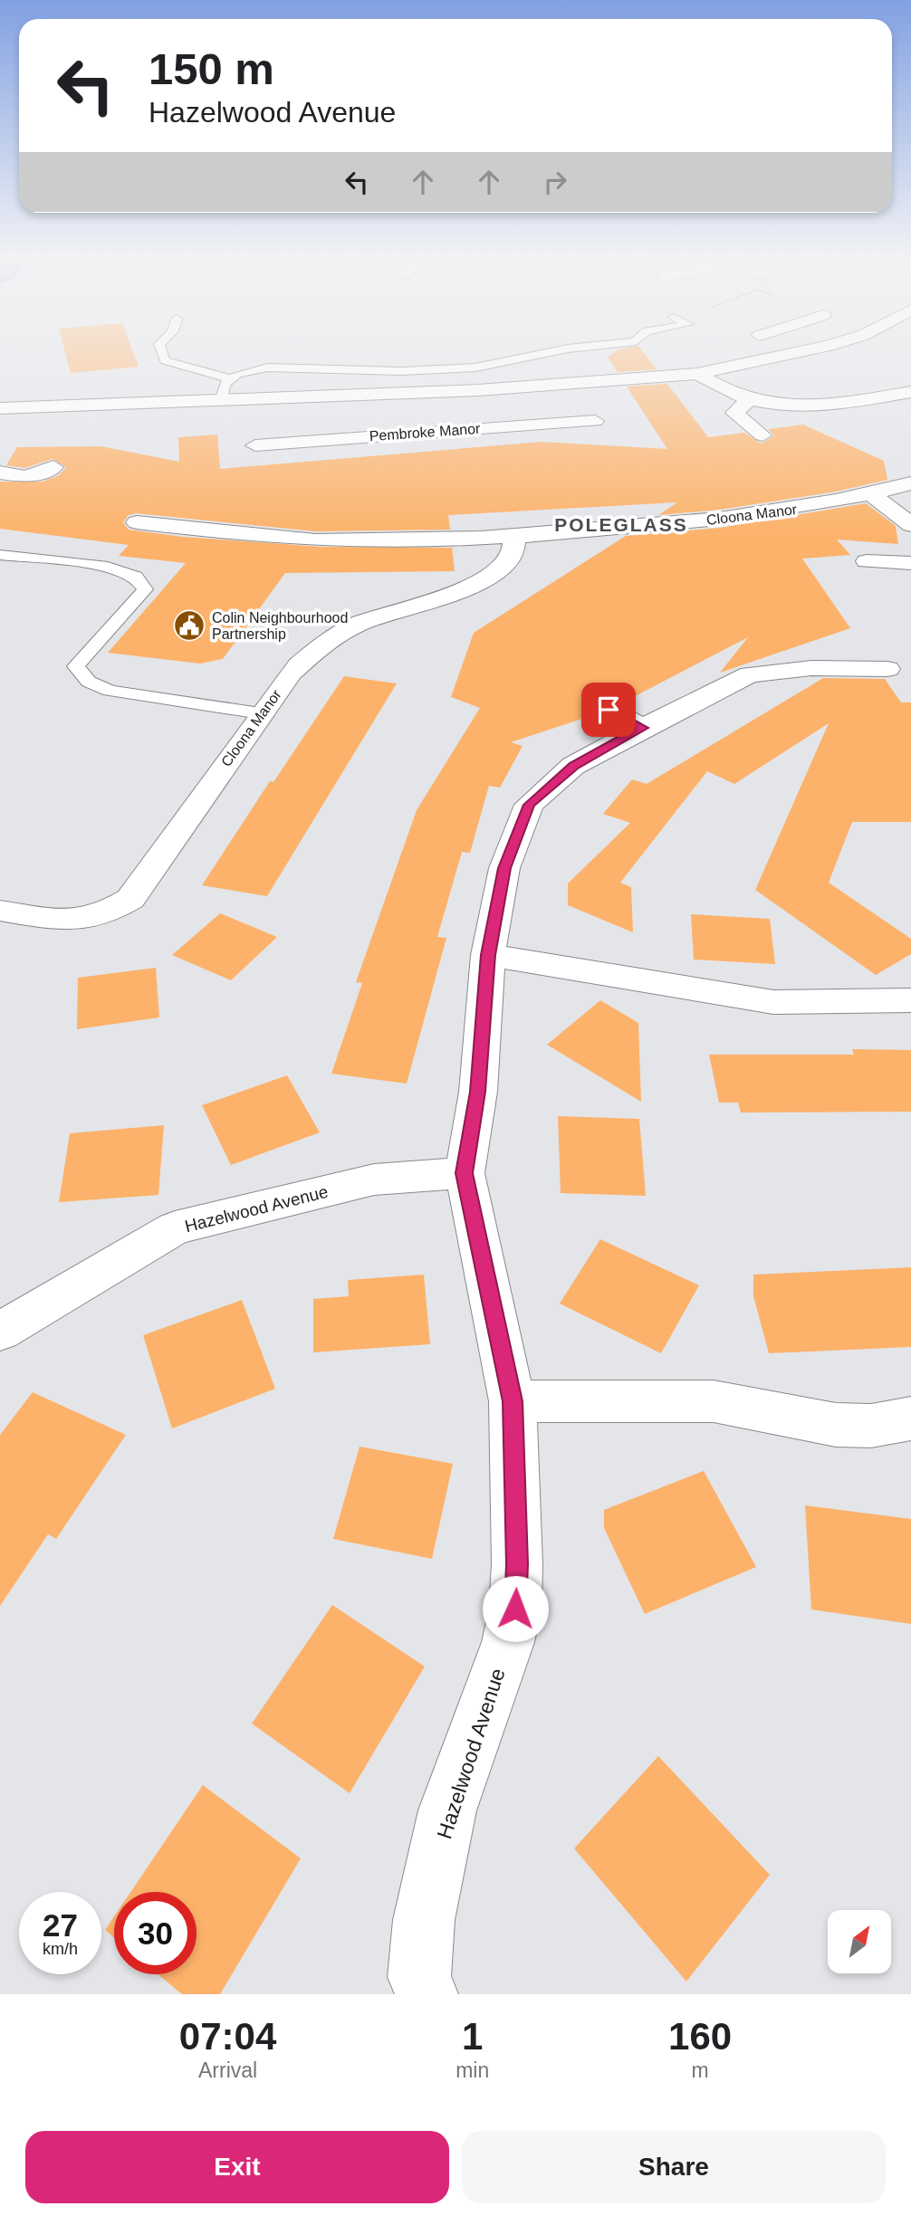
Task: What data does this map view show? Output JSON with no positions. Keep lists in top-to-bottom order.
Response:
{
  "streets": {
    "street": ["Pembroke Manor", "Cloona Manor", "Hazelwood Avenue"]
  },
  "districts": ["POLEGLASS"],
  "places": {
    "public building": ["Colin Neighbourhood Partnership"]
  },
  "north": "top right",
  "page": {
    "turn": ["150 m", "Hazelwood Avenue"],
    "speed": "27 km/h",
    "limit": "30",
    "eta": [
      "07:04",
      "Arrival",
      "1",
      "min",
      "160",
      "m"
    ],
    "buttons": ["Exit", "Share"]
  }
}
